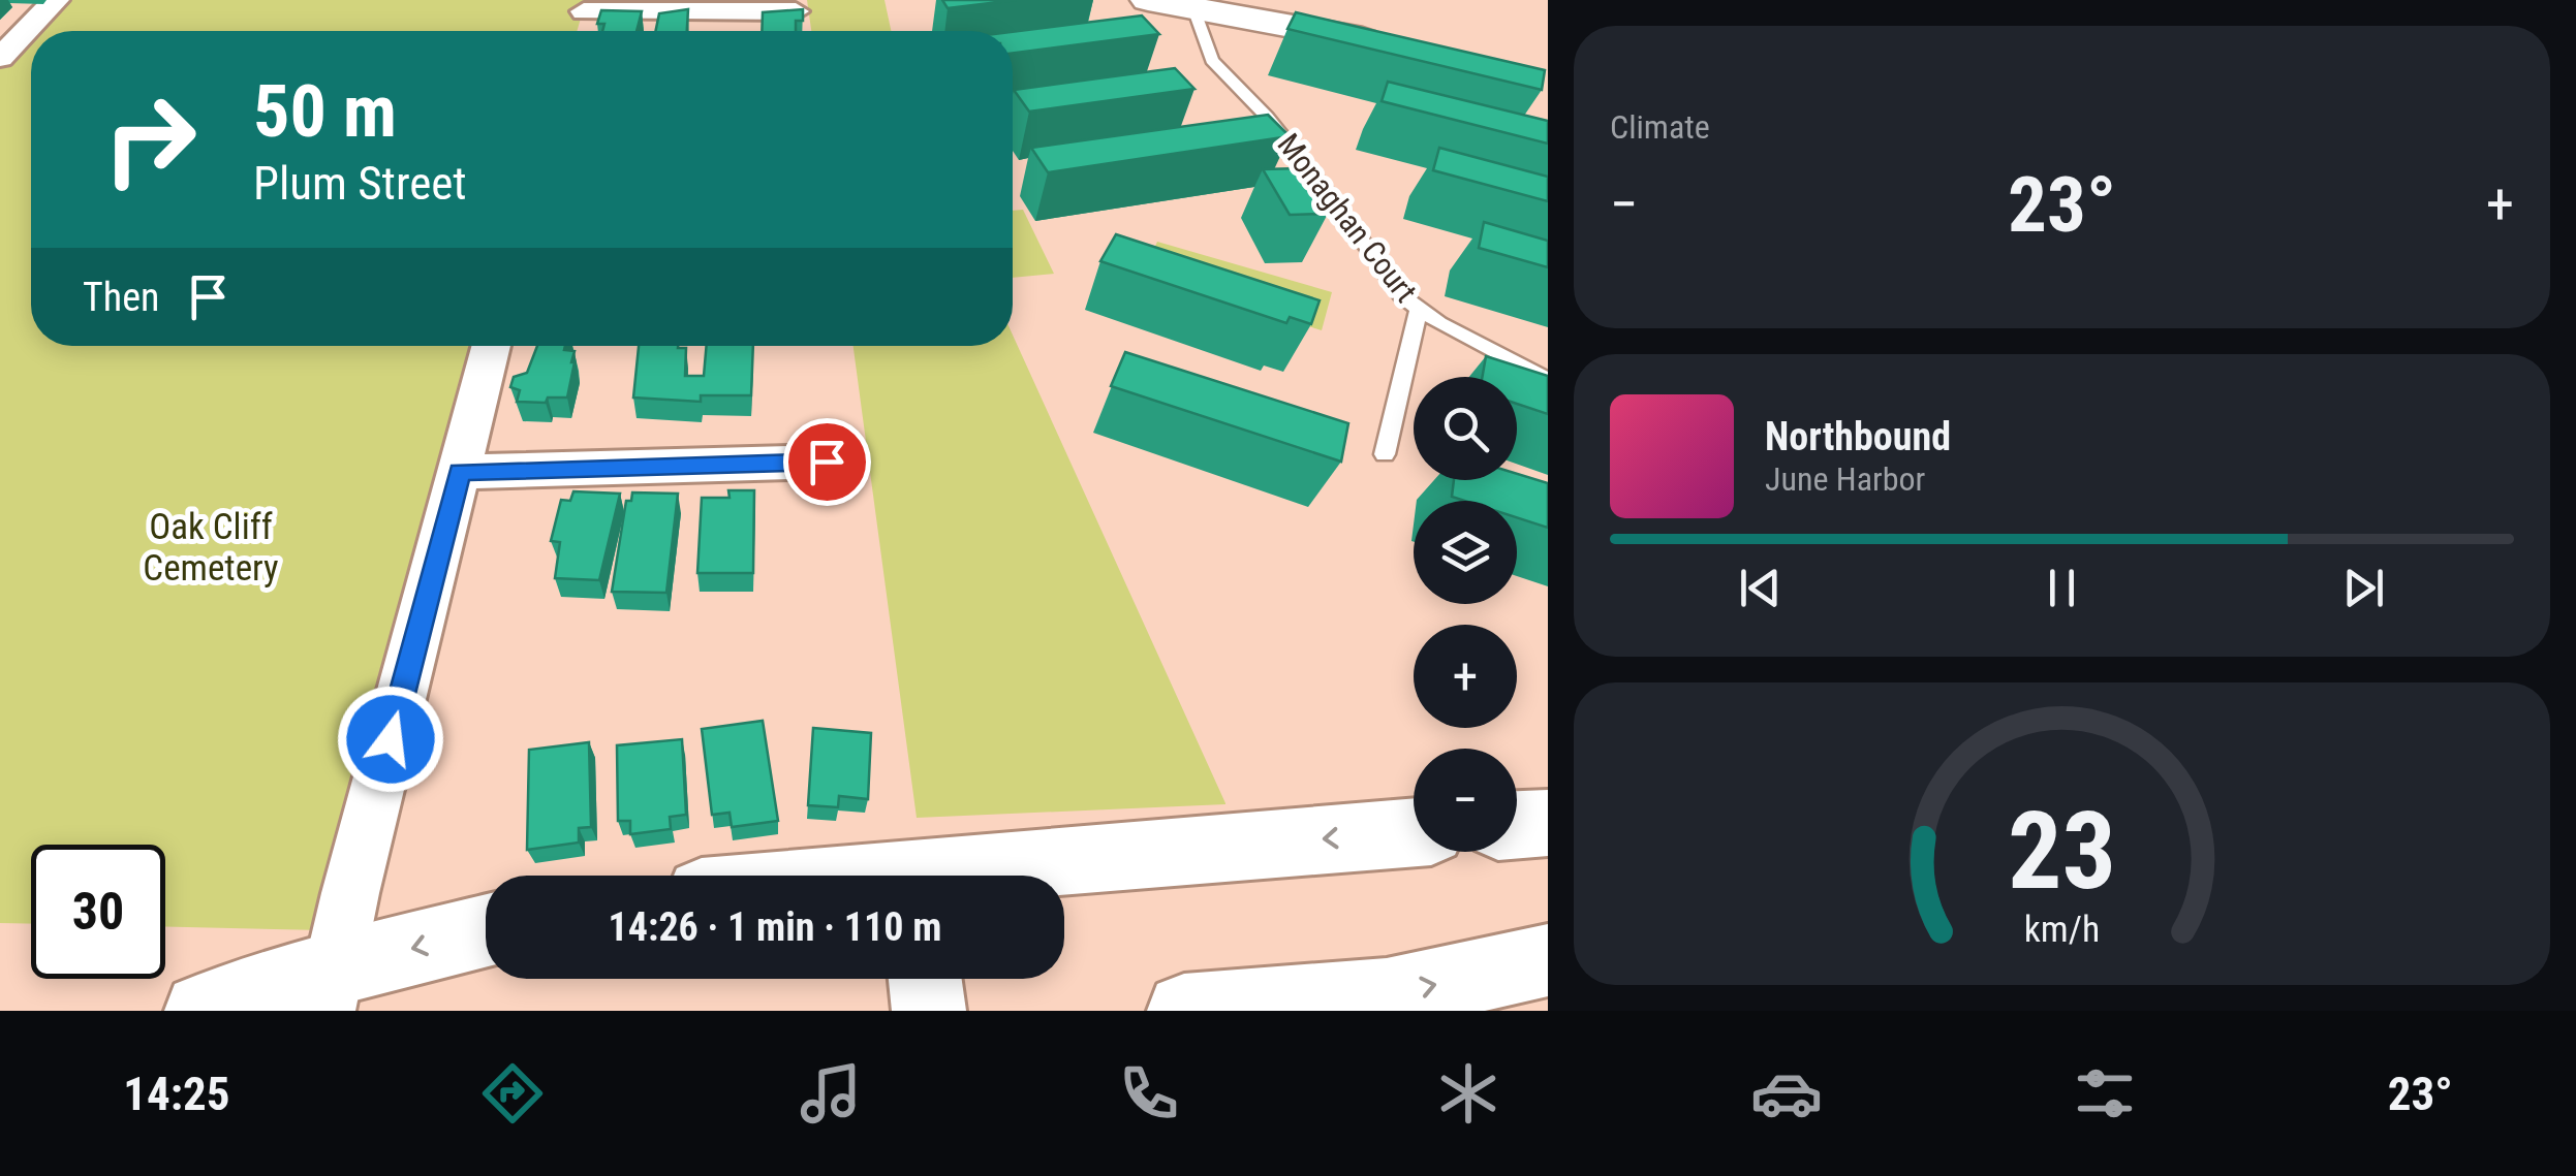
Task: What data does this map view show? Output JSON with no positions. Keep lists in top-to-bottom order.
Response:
{
  "streets": {
    "lane": ["Monaghan Court"]
  },
  "parks": ["Oak Cliff Cemetery"],
  "page": {
    "tile": "Climate",
    "turn": ["50 m", "Plum Street"],
    "heat": ["−", "23°", "+"],
    "then": "Then",
    "map_buttons": ["+", "−"],
    "song": ["Northbound", "June Harbor"],
    "limit": "30",
    "trip": "14:26 · 1 min · 110 m",
    "tabs": ["14:25", "23°"],
    "gauge": ["23", "km/h"]
  }
}
